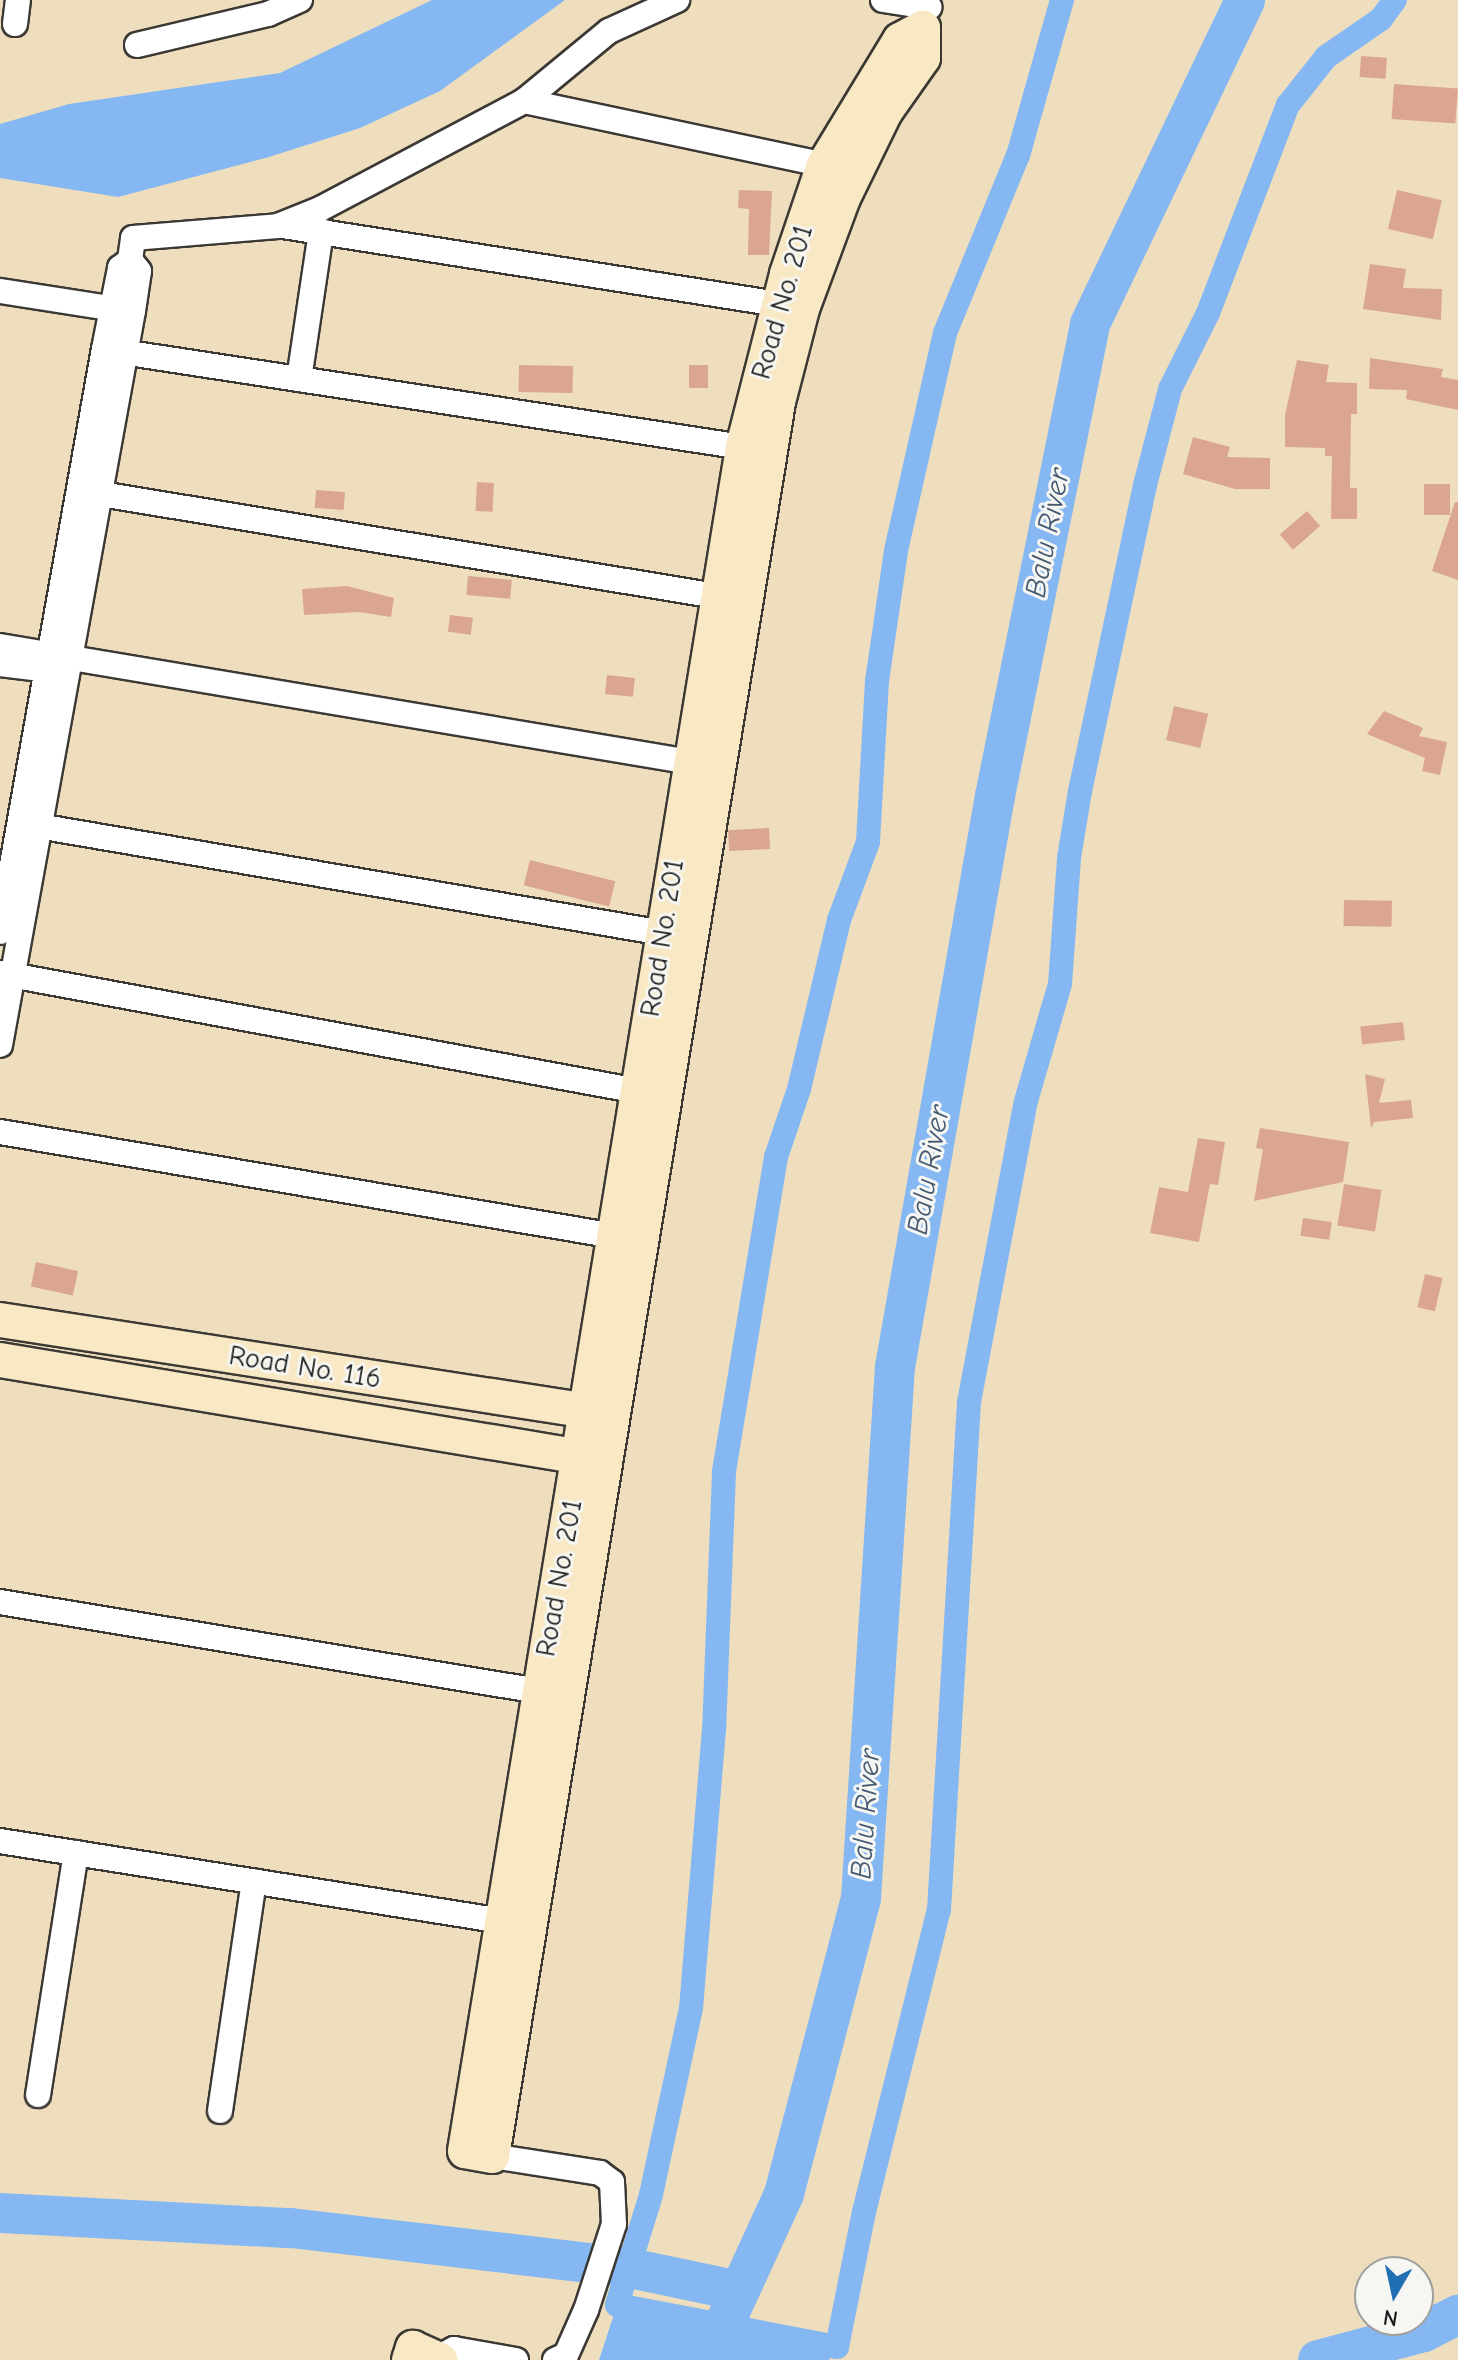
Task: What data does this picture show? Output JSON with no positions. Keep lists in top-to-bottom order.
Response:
{
  "streets": {
    "street": ["Road No. 201", "Road No. 116"]
  },
  "crossings": [
    ["Road No. 201", "Road No. 116"]
  ],
  "water": ["Balu River"],
  "north": "bottom"
}
